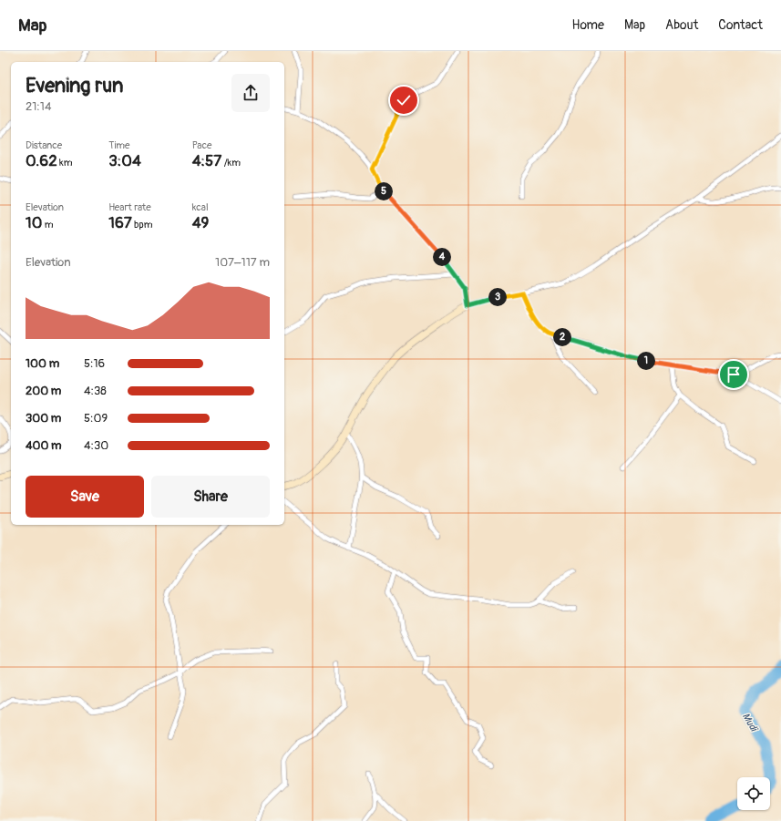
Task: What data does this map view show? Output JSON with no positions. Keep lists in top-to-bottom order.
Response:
{
  "water": ["Mudi"],
  "page": {
    "header": "Map",
    "nav": [
      "Home",
      "Map",
      "About",
      "Contact"
    ],
    "heading": ["Evening run", "21:14"],
    "stats": [
      ["Distance", "0.62 km"],
      ["Time", "3:04"],
      ["Pace", "4:57 /km"],
      ["Elevation", "10 m"],
      ["Heart rate", "167 bpm"],
      ["kcal", "49"]
    ],
    "pins": [
      "5",
      "4",
      "3",
      "2",
      "1"
    ],
    "chart": ["Elevation", "107–117 m"],
    "list": [
      {
        "name": "100 m",
        "note": "5:16"
      },
      {
        "name": "200 m",
        "note": "4:38"
      },
      {
        "name": "300 m",
        "note": "5:09"
      },
      {
        "name": "400 m",
        "note": "4:30"
      }
    ],
    "buttons": ["Save", "Share"]
  }
}
